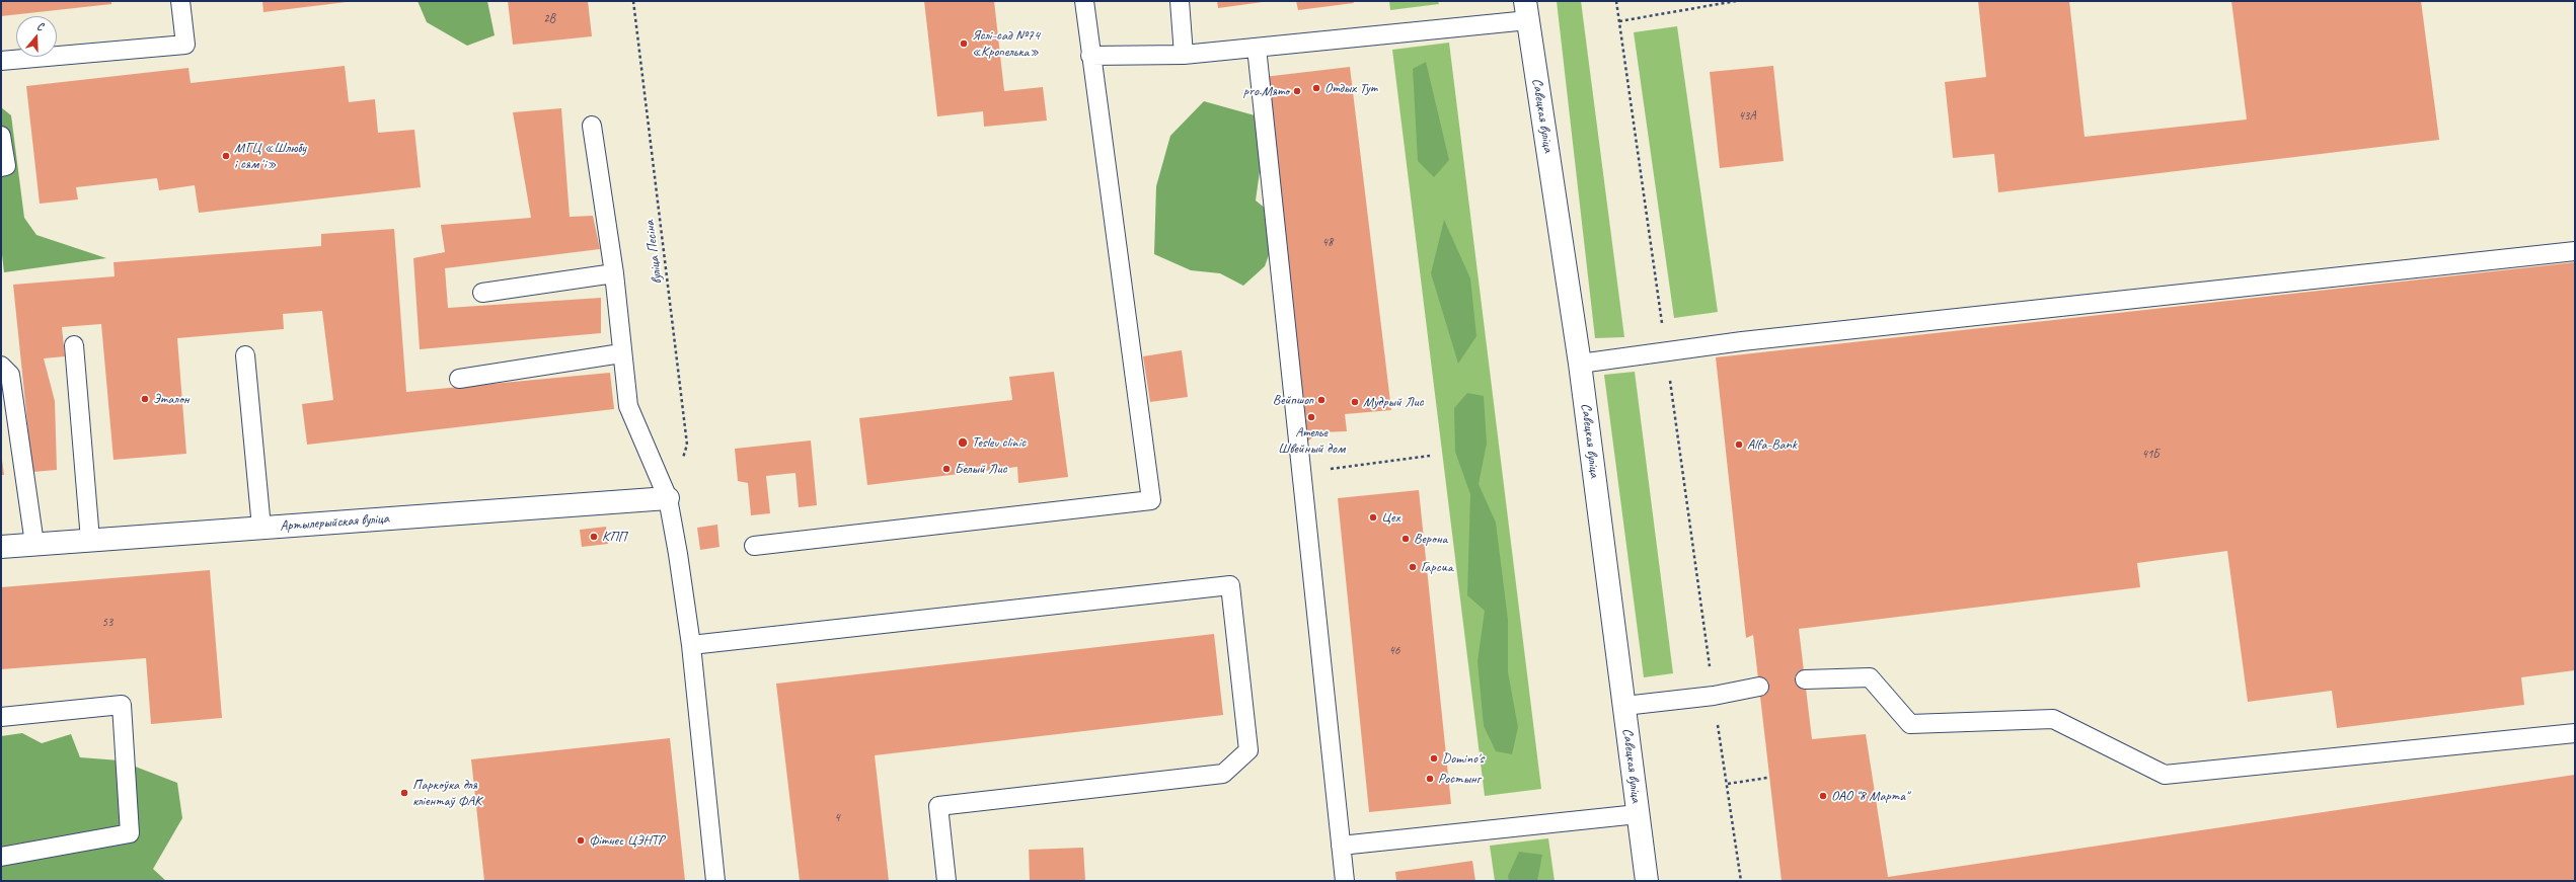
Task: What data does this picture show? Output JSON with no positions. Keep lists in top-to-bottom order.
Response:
{
  "streets": {
    "main road": ["Савецкая вуліца", "Артылерыйская вуліца"],
    "path": ["вуліца Песіна"]
  },
  "crossings": [
    ["вуліца Песіна", "Артылерыйская вуліца"]
  ],
  "places": [
    "Яслі-сад №74 «Кропелька»",
    "Отдых Тут",
    "pro.Мято",
    "МГЦ «Шлюбу і сямʼі»",
    "Эталон",
    "Вейпшоп",
    "Мудрый Лис",
    "Ателье Швейный дом",
    "Teslev clinic",
    "Alfa-Bank",
    "Белый Лис",
    "Цех",
    "КПП",
    "Верона",
    "Гарсиа",
    "Domino's",
    "Ростынг",
    "Паркоўка для кліентаў ФАК",
    "ОАО \"8 Марта\"",
    "Фітнес ЦЭНТР"
  ],
  "house_numbers": [
    "2В",
    "43А",
    "48",
    "41Б",
    "53",
    "46",
    "4"
  ],
  "north": "top"
}
